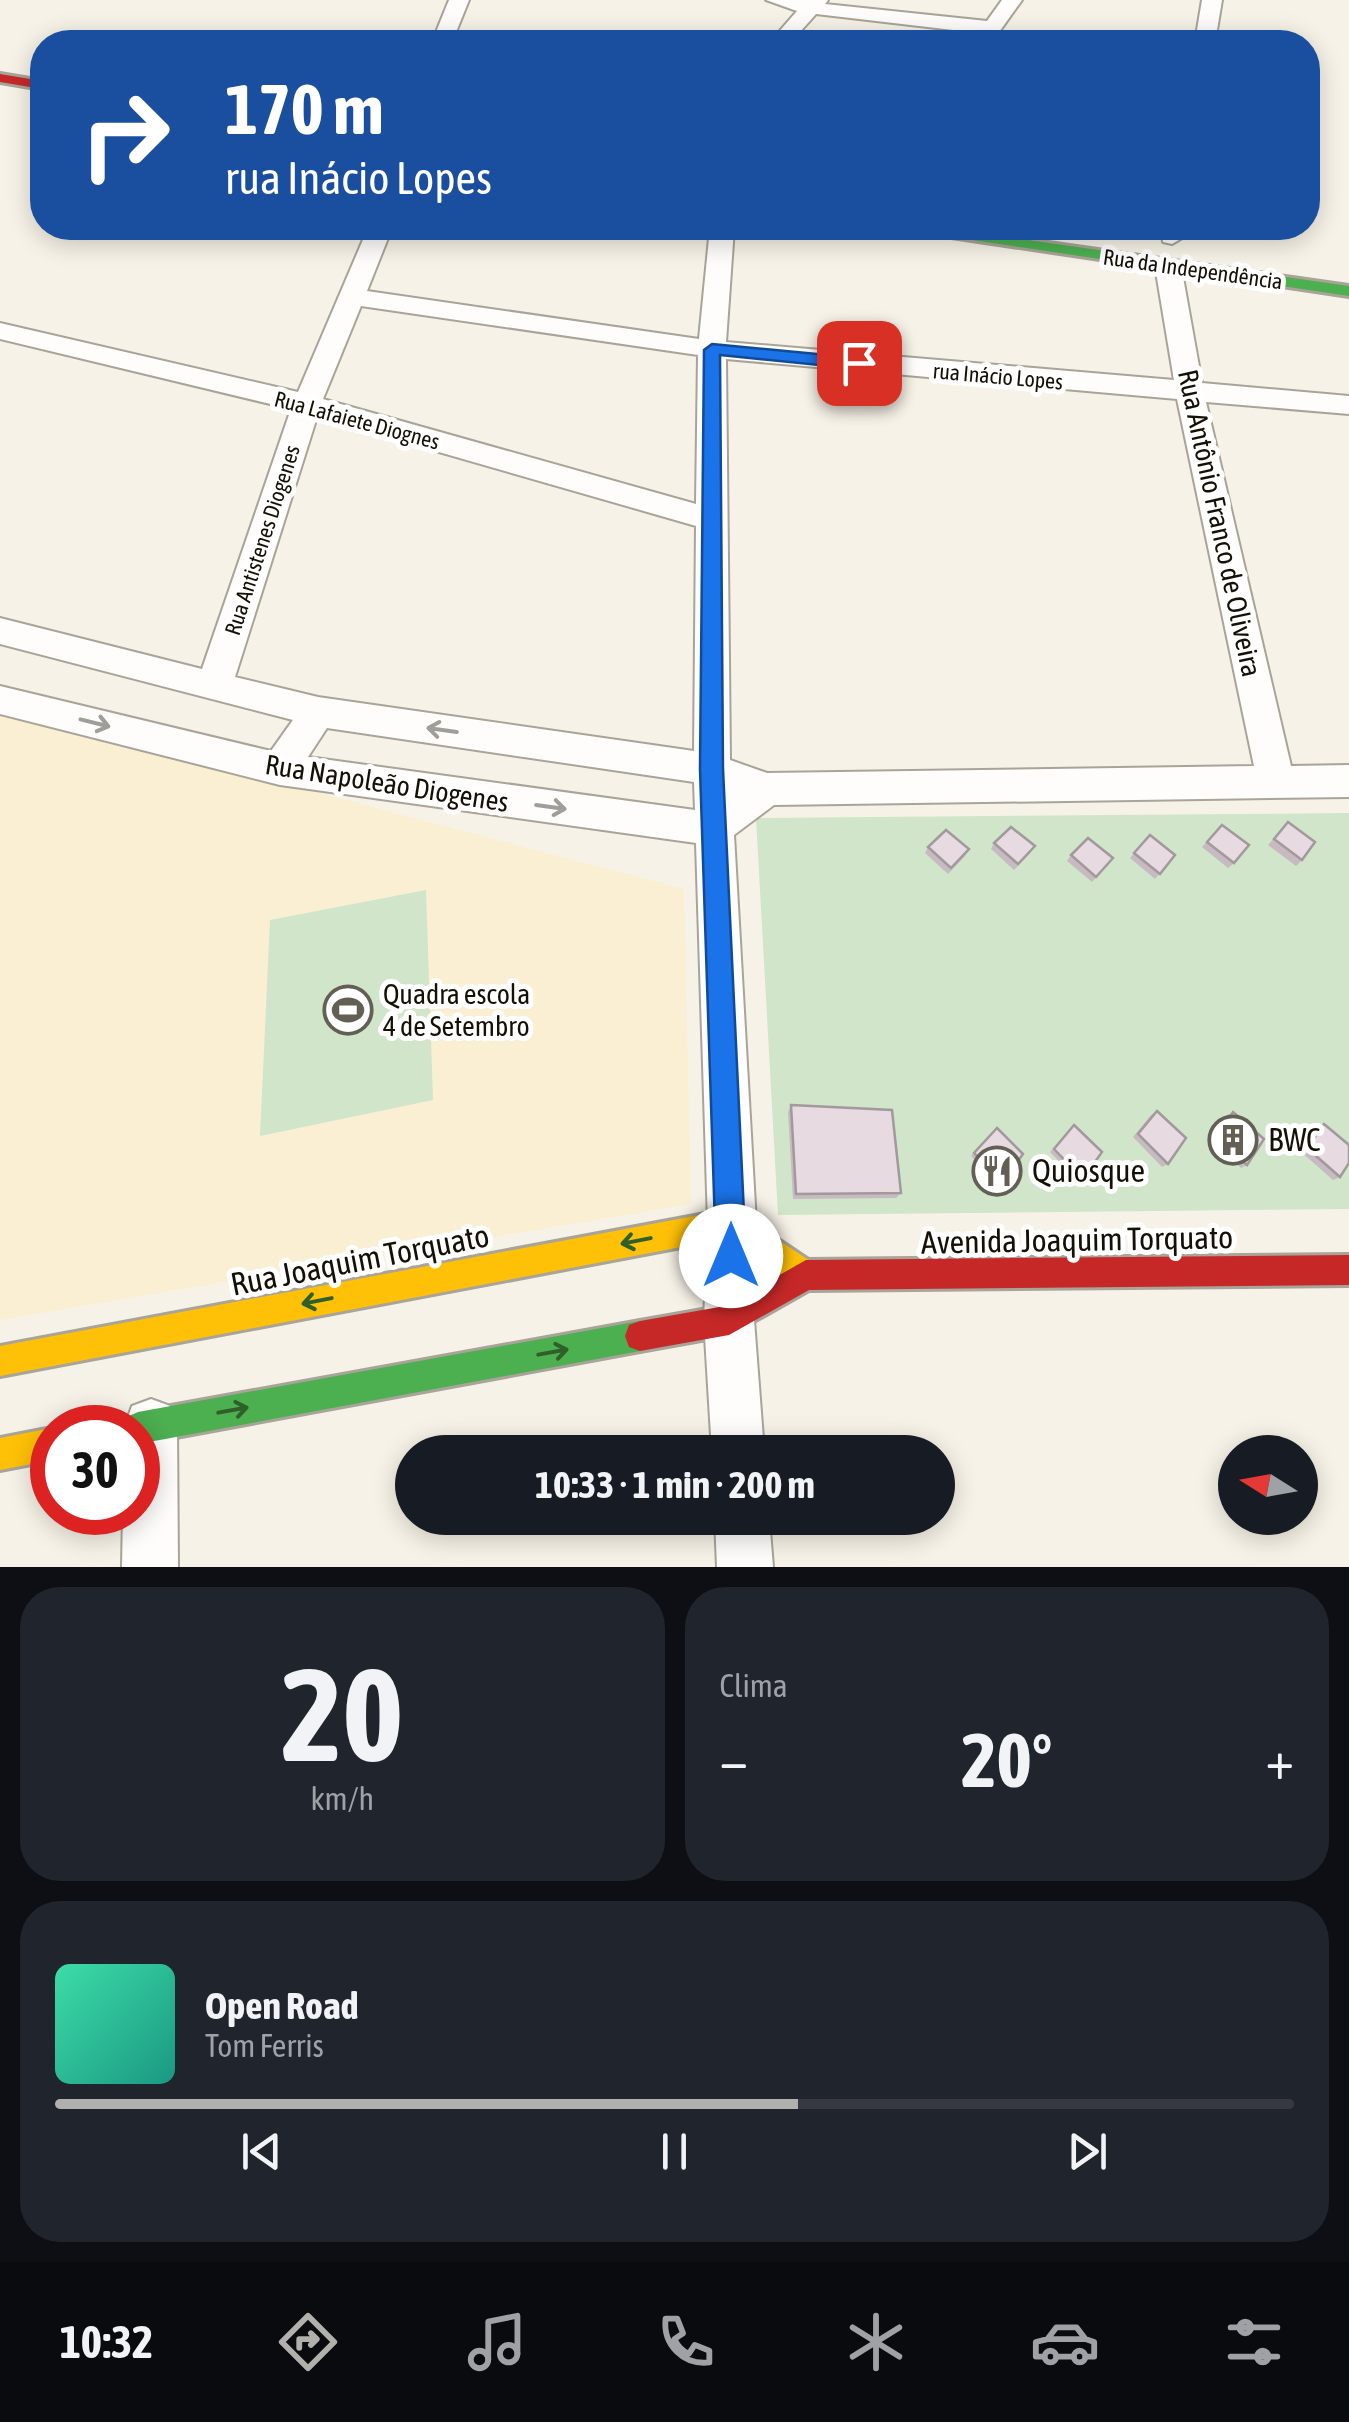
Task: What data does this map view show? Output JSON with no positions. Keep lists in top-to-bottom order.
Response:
{
  "streets": {
    "main road": ["Rua da Independência", "Avenida Joaquim Torquato", "Rua Joaquim Torquato"],
    "street": [
      "rua Inácio Lopes",
      "Rua Lafaiete Diognes",
      "Rua Antônio Franco de Oliveira",
      "Rua Antistenes Diogenes",
      "Rua Napoleão Diogenes"
    ]
  },
  "crossings": [
    ["Rua da Independência", "Rua Antônio Franco de Oliveira"],
    ["rua Inácio Lopes", "Rua Antônio Franco de Oliveira"],
    ["rua Inácio Lopes", "Rua Antistenes Diogenes"],
    ["Rua Lafaiete Diognes", "Rua Antistenes Diogenes"]
  ],
  "places": {
    "sports": ["Quadra escola 4 de Setembro"],
    "building": ["BWC"],
    "restaurant": ["Quiosque"]
  },
  "north": "left",
  "page": {
    "turn": ["170 m", "rua Inácio Lopes"],
    "limit": "30",
    "trip": "10:33 · 1 min · 200 m",
    "tile": [
      ["20", "km/h"],
      "Clima"
    ],
    "heat": ["−", "20°", "+"],
    "song": ["Open Road", "Tom Ferris"],
    "tabs": "10:32"
  }
}
